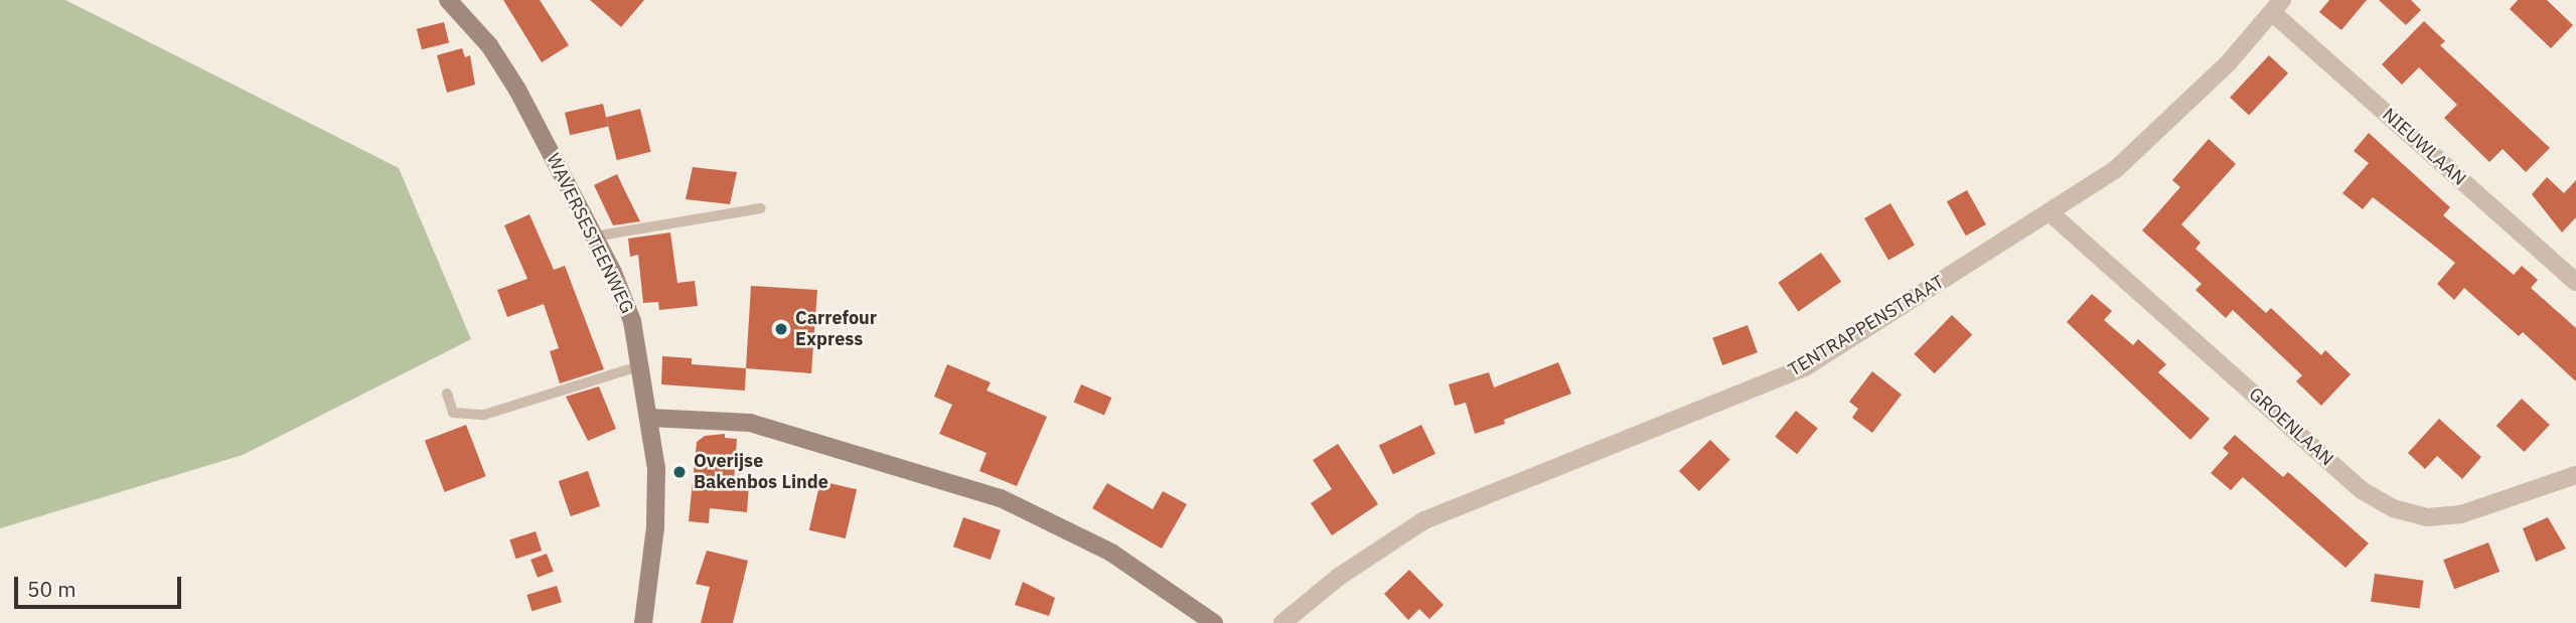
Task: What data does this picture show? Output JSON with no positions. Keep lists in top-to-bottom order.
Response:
{
  "streets": {
    "street": [
      "NIEUWLAAN",
      "WAVERSESTEENWEG",
      "TENTRAPPENSTRAAT",
      "GROENLAAN"
    ]
  },
  "crossings": [
    ["NIEUWLAAN", "TENTRAPPENSTRAAT"],
    ["TENTRAPPENSTRAAT", "GROENLAAN"]
  ],
  "places": ["Carrefour Express", "Overijse Bakenbos Linde"],
  "scale_bar": "50 m"
}
